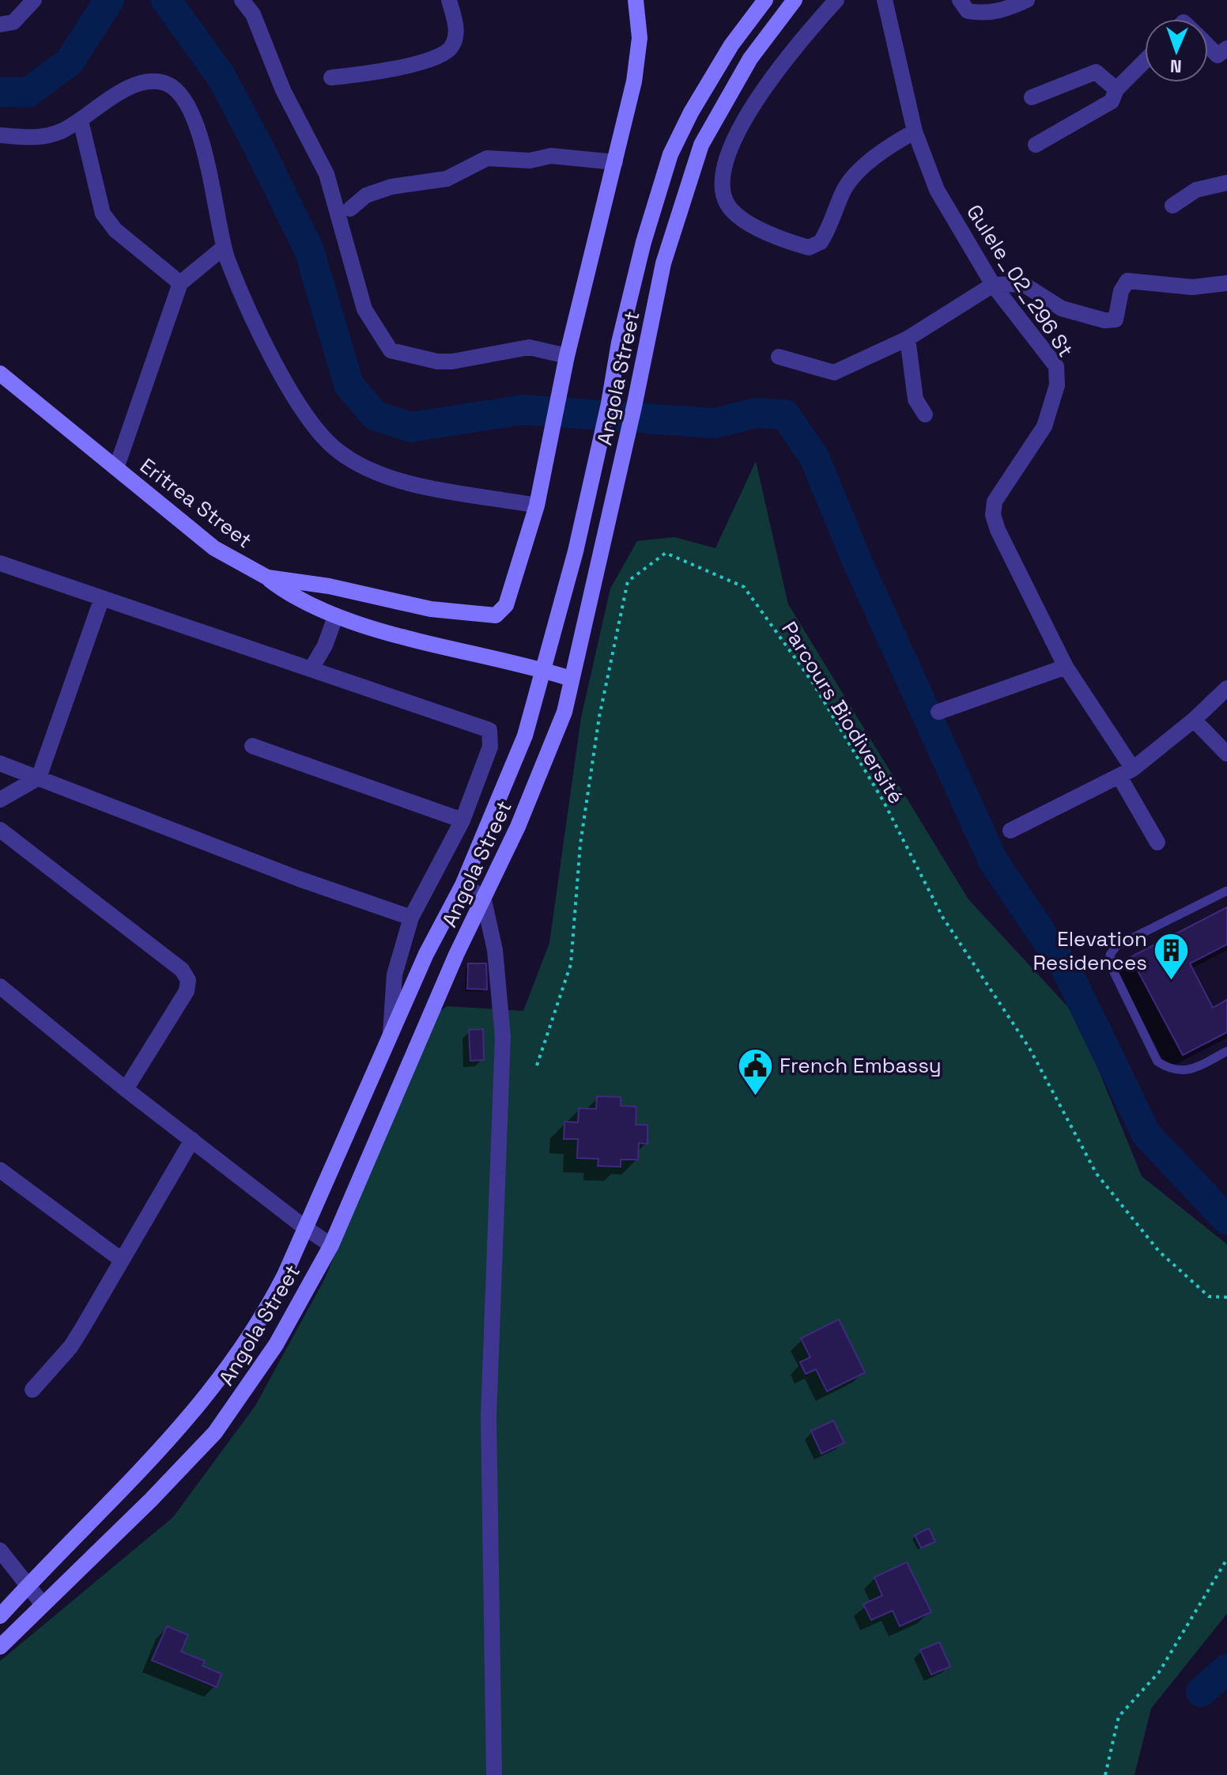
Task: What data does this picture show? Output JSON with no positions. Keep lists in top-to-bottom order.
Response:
{
  "streets": {
    "main road": ["Angola Street", "Eritrea Street"],
    "street": ["Gulele_02_296 St"],
    "path": ["Parcours Biodiversité"]
  },
  "places": {
    "building": ["Elevation Residences"],
    "public building": ["French Embassy"]
  },
  "north": "bottom"
}
